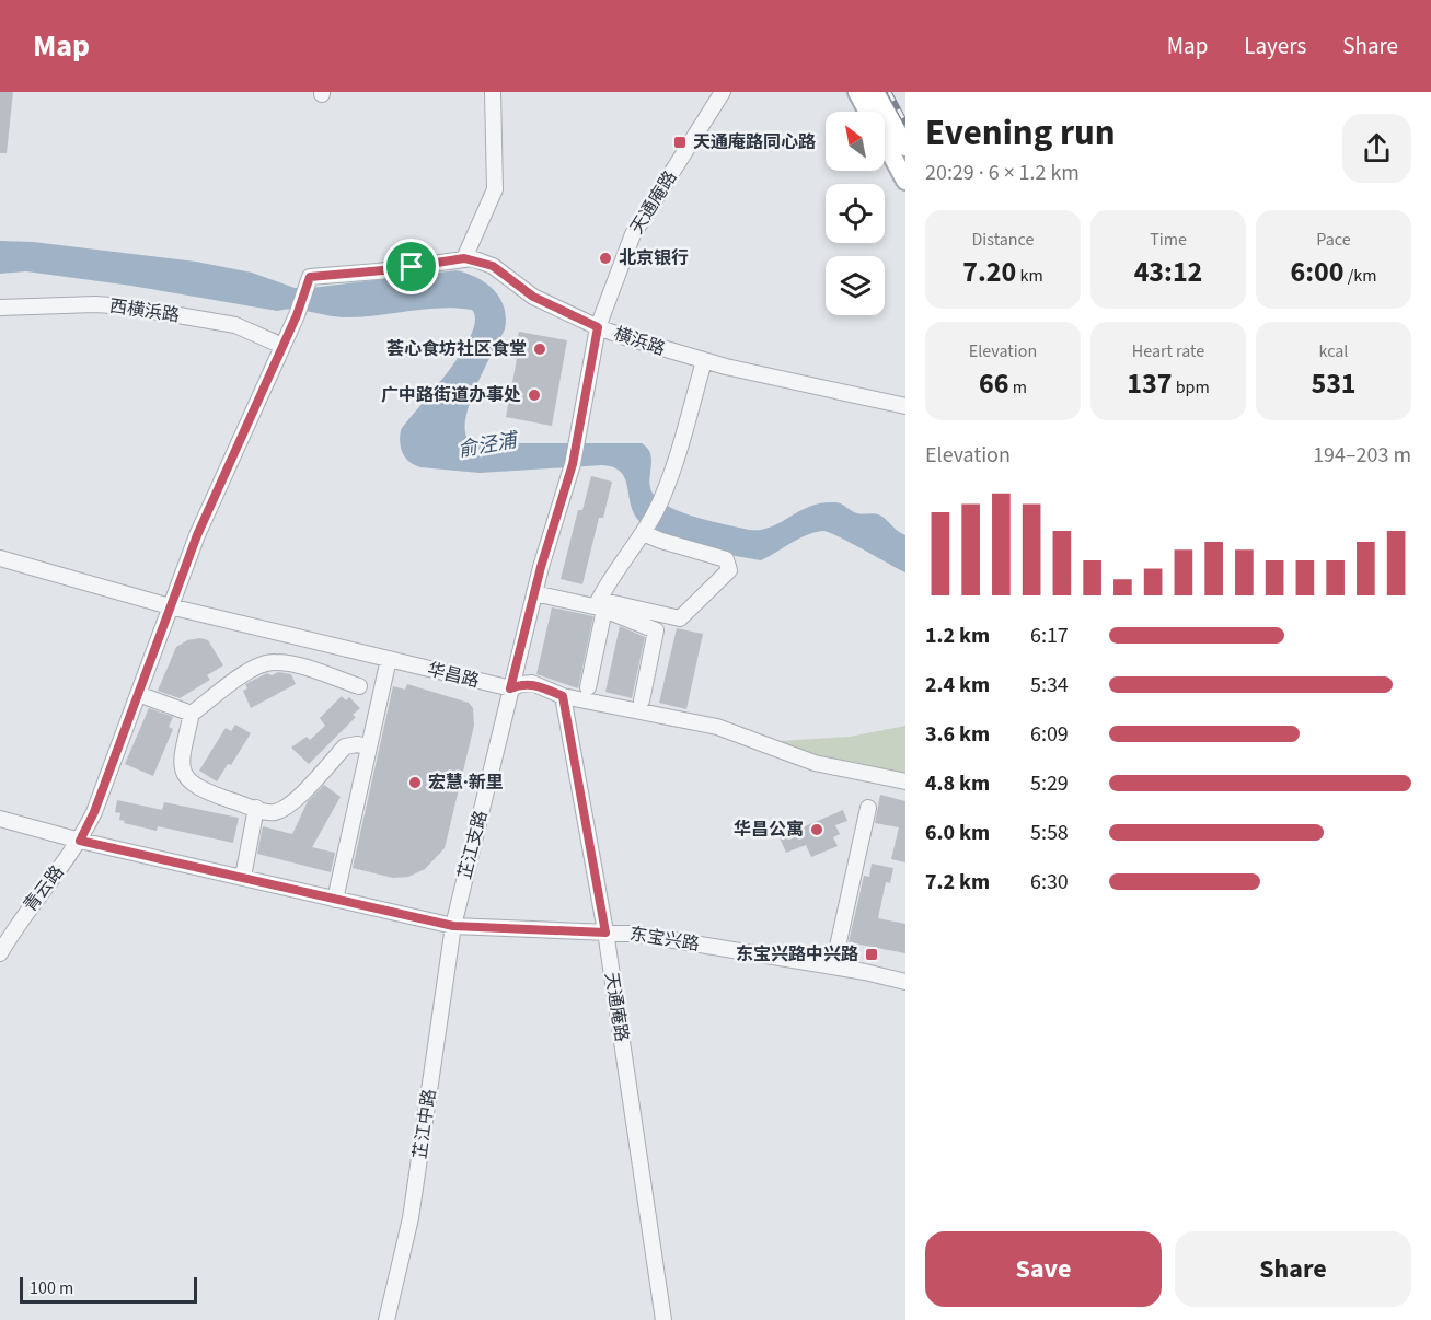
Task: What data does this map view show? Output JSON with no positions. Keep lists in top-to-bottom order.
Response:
{
  "streets": {
    "street": [
      "天通庵路",
      "西横浜路",
      "横浜路",
      "华昌路",
      "芷江支路",
      "青云路",
      "东宝兴路",
      "芷江中路"
    ]
  },
  "crossings": [
    ["天通庵路", "横浜路"],
    ["天通庵路", "华昌路"],
    ["天通庵路", "东宝兴路"],
    ["西横浜路", "青云路"],
    ["横浜路", "青云路"],
    ["华昌路", "芷江支路"],
    ["华昌路", "青云路"],
    ["芷江支路", "东宝兴路"],
    ["芷江支路", "芷江中路"],
    ["青云路", "东宝兴路"],
    ["东宝兴路", "芷江中路"]
  ],
  "water": ["俞泾浦"],
  "places": {
    "transit": ["天通庵路同心路", "东宝兴路中兴路"],
    "other": [
      "北京银行",
      "荟心食坊社区食堂",
      "广中路街道办事处",
      "宏慧·新里",
      "华昌公寓"
    ]
  },
  "scale_bar": "100 m",
  "north": "top left",
  "page": {
    "header": "Map",
    "nav": ["Map", "Layers", "Share"],
    "heading": ["Evening run", "20:29 · 6 × 1.2 km"],
    "stats": [
      ["Distance", "7.20 km"],
      ["Time", "43:12"],
      ["Pace", "6:00 /km"],
      ["Elevation", "66 m"],
      ["Heart rate", "137 bpm"],
      ["kcal", "531"]
    ],
    "chart": ["Elevation", "194–203 m"],
    "list": [
      {
        "name": "1.2 km",
        "note": "6:17"
      },
      {
        "name": "2.4 km",
        "note": "5:34"
      },
      {
        "name": "3.6 km",
        "note": "6:09"
      },
      {
        "name": "4.8 km",
        "note": "5:29"
      },
      {
        "name": "6.0 km",
        "note": "5:58"
      },
      {
        "name": "7.2 km",
        "note": "6:30"
      }
    ],
    "buttons": ["Save", "Share"],
    "scale": "100 m"
  }
}
